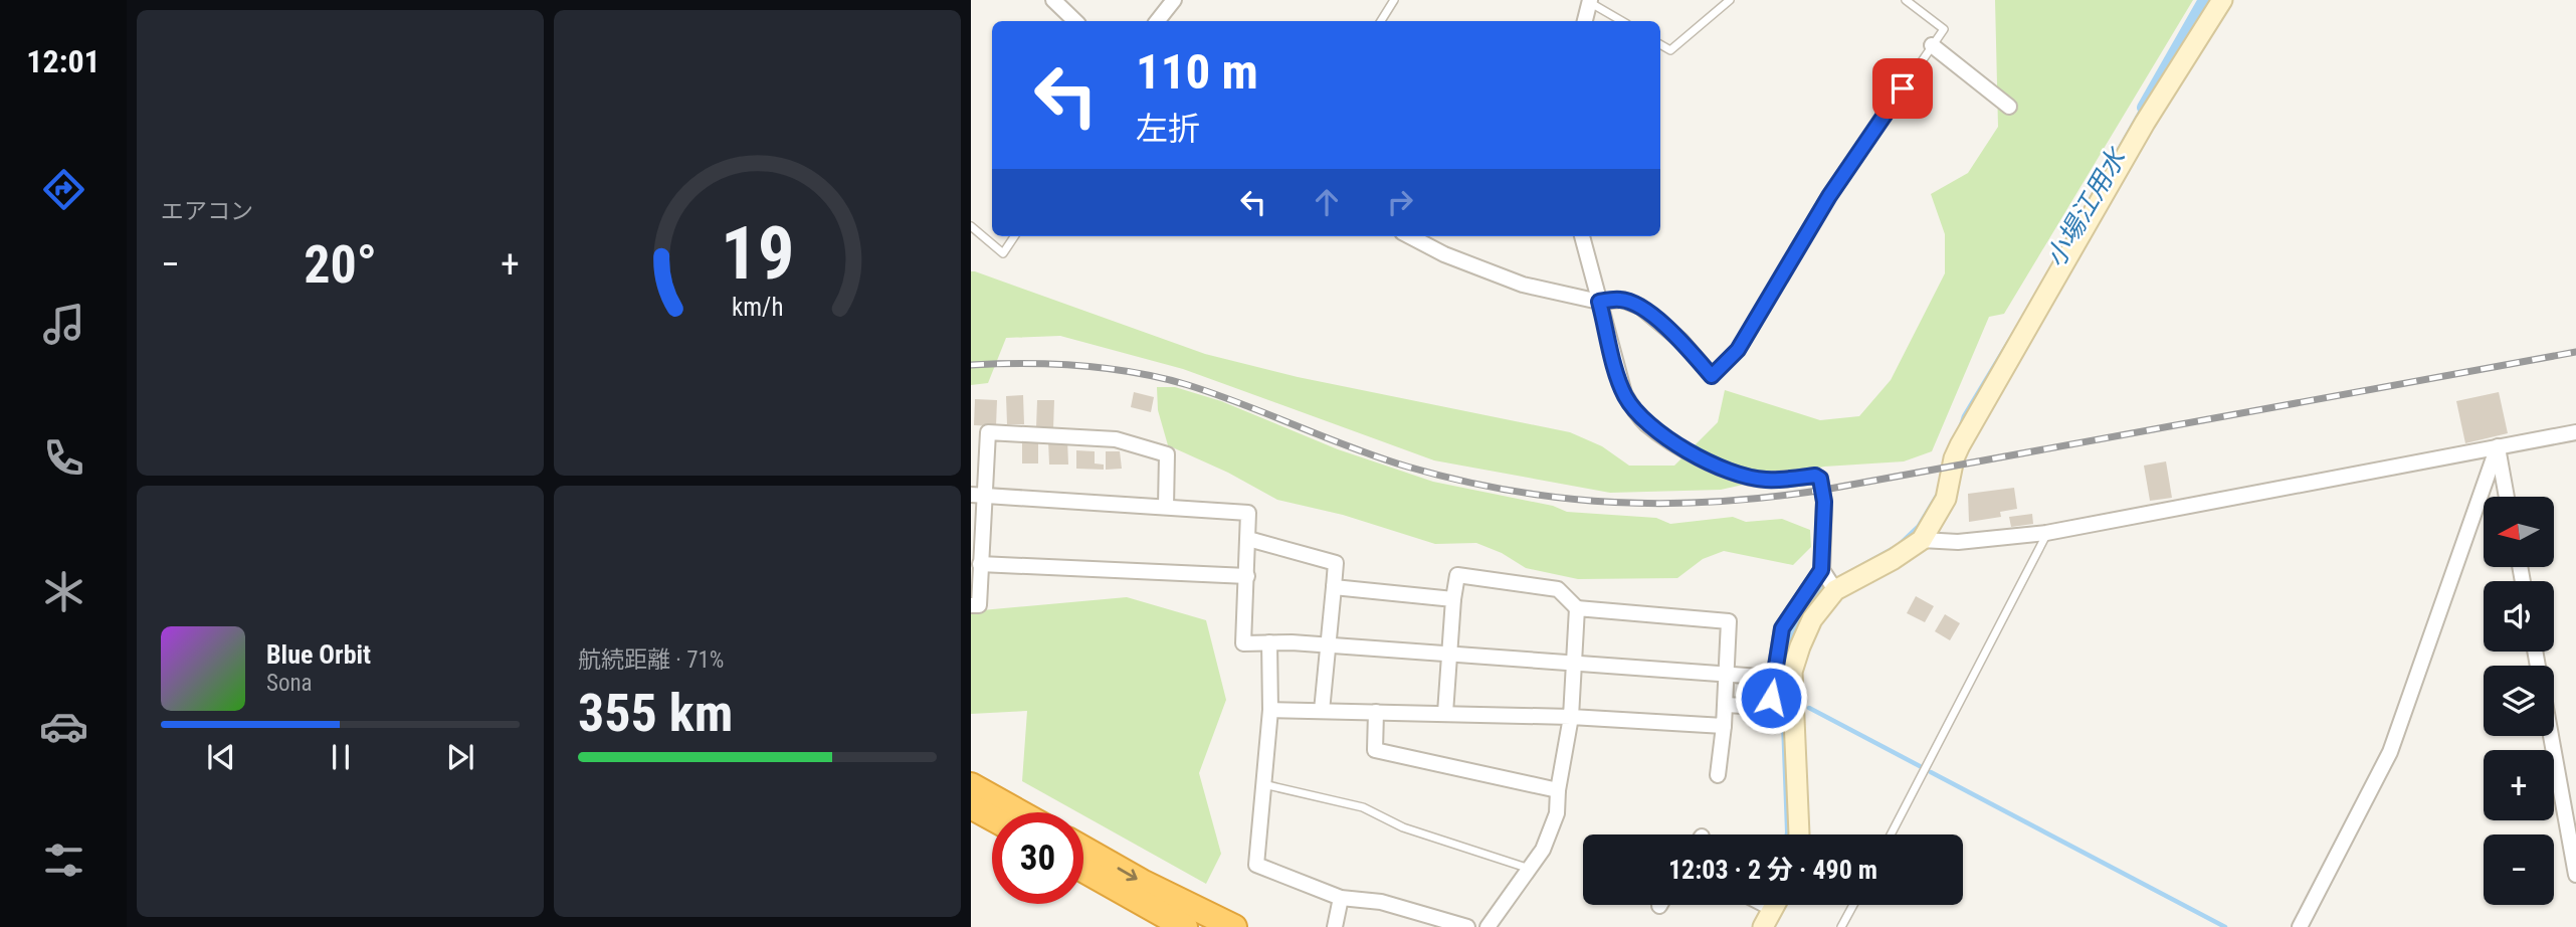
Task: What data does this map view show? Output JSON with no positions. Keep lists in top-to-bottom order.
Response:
{
  "water": ["小場江用水"],
  "north": "left",
  "page": {
    "tabs": "12:01",
    "tile": [
      "エアコン",
      ["航続距離 · 71%", "355 km"]
    ],
    "turn": ["110 m", "左折"],
    "heat": ["−", "20°", "+"],
    "map_buttons": ["+", "−"],
    "song": ["Blue Orbit", "Sona"],
    "limit": "30",
    "trip": "12:03 · 2 分 · 490 m",
    "gauge": ["19", "km/h"]
  }
}
